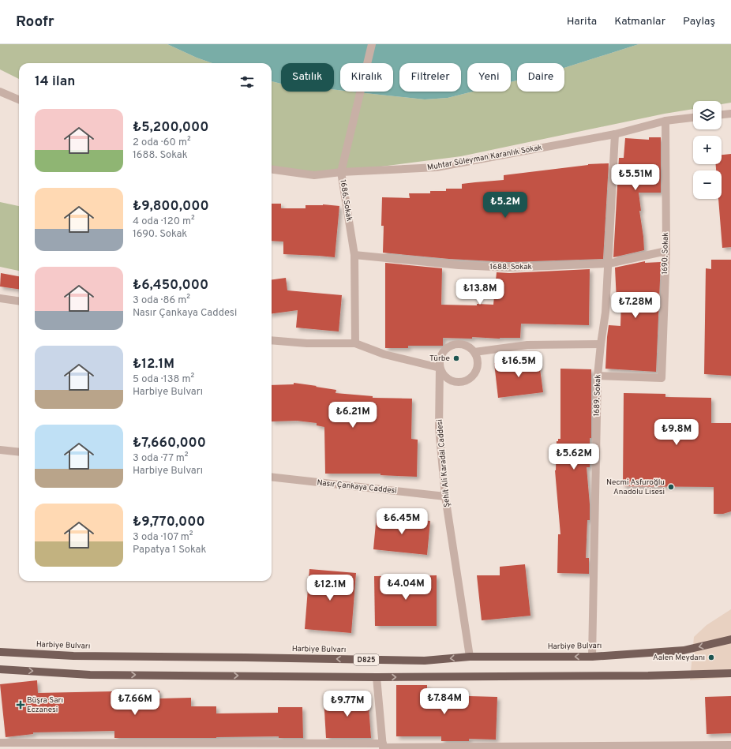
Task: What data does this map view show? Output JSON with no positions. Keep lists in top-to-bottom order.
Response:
{
  "streets": {
    "main road": ["Harbiye Bulvarı", "D825"],
    "street": [
      "Muhtar Süleyman Karanlık Sokak",
      "1686. Sokak",
      "1690. Sokak",
      "1688. Sokak",
      "1689. Sokak",
      "Şehit Ali Karadal Caddesi",
      "Nasır Çankaya Caddesi"
    ]
  },
  "crossings": [
    ["Muhtar Süleyman Karanlık Sokak", "1686. Sokak"],
    ["Muhtar Süleyman Karanlık Sokak", "1690. Sokak"],
    ["Muhtar Süleyman Karanlık Sokak", "1689. Sokak"],
    ["1686. Sokak", "1688. Sokak"],
    ["1690. Sokak", "1688. Sokak"],
    ["1690. Sokak", "1689. Sokak"],
    ["1688. Sokak", "1689. Sokak"],
    ["1689. Sokak", "Harbiye Bulvarı"],
    ["Şehit Ali Karadal Caddesi", "Nasır Çankaya Caddesi"],
    ["Şehit Ali Karadal Caddesi", "Harbiye Bulvarı"]
  ],
  "places": {
    "other": ["Türbe", "Necmi Asfuroğlu Anadolu Lisesi", "Aalen Meydanı"],
    "health": ["Büşra Sarı Eczanesi"]
  },
  "page": {
    "header": "Roofr",
    "nav": ["Harita", "Katmanlar", "Paylaş"],
    "chip": [
      "Satılık",
      "Kiralık",
      "Filtreler",
      "Yeni",
      "Daire"
    ],
    "heading": "14 ilan",
    "map_buttons": ["+", "−"],
    "list": [
      {
        "name": "₺5,200,000",
        "note": "2 oda · 60 m² · 1688. Sokak"
      },
      {
        "name": "₺9,800,000",
        "note": "4 oda · 120 m² · 1690. Sokak"
      },
      {
        "name": "₺6,450,000",
        "note": "3 oda · 86 m² · Nasır Çankaya Caddesi"
      },
      {
        "name": "₺12.1M",
        "note": "5 oda · 138 m² · Harbiye Bulvarı"
      },
      {
        "name": "₺7,660,000",
        "note": "3 oda · 77 m² · Harbiye Bulvarı"
      },
      {
        "name": "₺9,770,000",
        "note": "3 oda · 107 m² · Papatya 1 Sokak"
      }
    ],
    "price": [
      "₺5.51M",
      "₺5.2M",
      "₺13.8M",
      "₺7.28M",
      "₺16.5M",
      "₺6.21M",
      "₺9.8M",
      "₺5.62M",
      "₺6.45M",
      "₺4.04M",
      "₺12.1M",
      "₺7.84M",
      "₺7.66M",
      "₺9.77M"
    ]
  }
}
